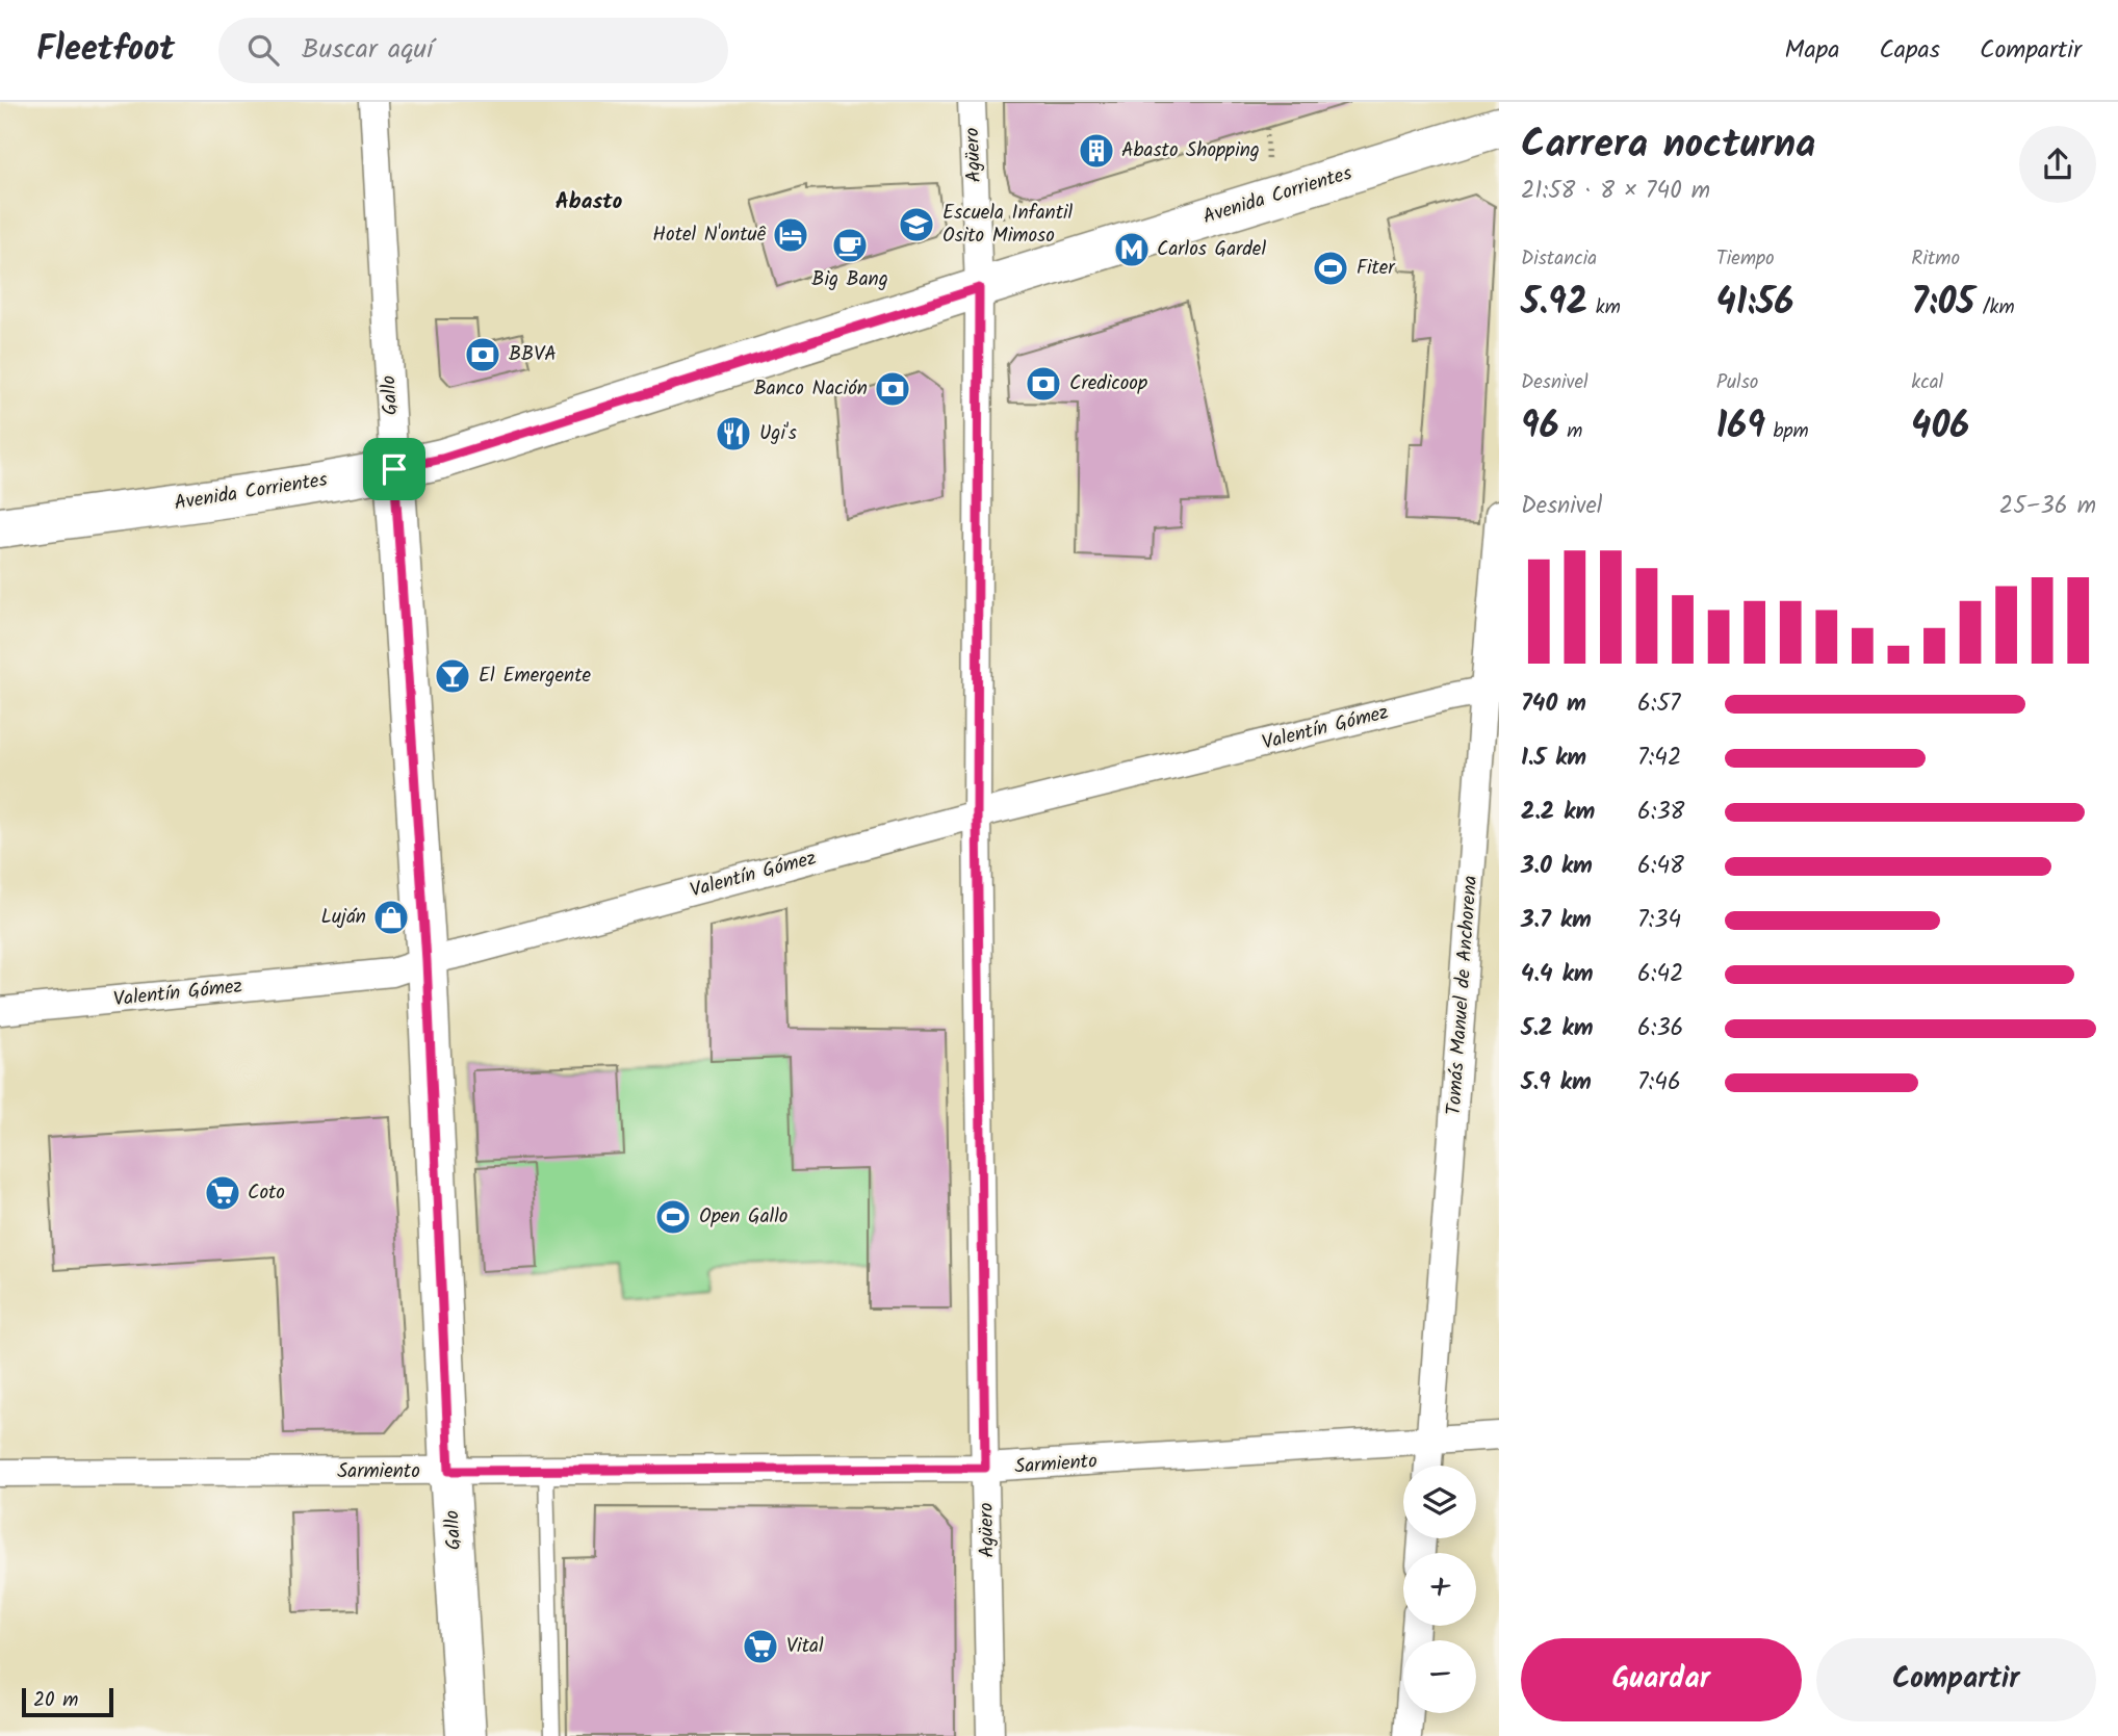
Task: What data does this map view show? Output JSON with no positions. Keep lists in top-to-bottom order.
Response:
{
  "streets": {
    "main road": ["Avenida Corrientes", "Gallo"],
    "street": [
      "Agüero",
      "Valentín Gómez",
      "Tomás Manuel de Anchorena",
      "Sarmiento"
    ]
  },
  "crossings": [
    ["Agüero", "Avenida Corrientes"],
    ["Agüero", "Valentín Gómez"],
    ["Agüero", "Sarmiento"],
    ["Avenida Corrientes", "Gallo"],
    ["Gallo", "Valentín Gómez"],
    ["Gallo", "Sarmiento"],
    ["Valentín Gómez", "Tomás Manuel de Anchorena"],
    ["Tomás Manuel de Anchorena", "Sarmiento"]
  ],
  "districts": ["Abasto"],
  "places": {
    "building": ["Abasto Shopping"],
    "school or university": ["Escuela Infantil Osito Mimoso"],
    "hotel": ["Hotel N'ontuê"],
    "cafe": ["Big Bang"],
    "metro station": ["Carlos Gardel"],
    "sports": ["Fiter", "Open Gallo"],
    "bank": ["BBVA", "Credicoop", "Banco Nación"],
    "restaurant": ["Ugi's"],
    "bar": ["El Emergente"],
    "shop": ["Luján"],
    "supermarket": ["Coto", "Vital"]
  },
  "scale_bar": "20 m",
  "page": {
    "header": "Fleetfoot",
    "search": "Buscar aquí",
    "nav": ["Mapa", "Capas", "Compartir"],
    "heading": ["Carrera nocturna", "21:58 · 8 × 740 m"],
    "stats": [
      ["Distancia", "5.92 km"],
      ["Tiempo", "41:56"],
      ["Ritmo", "7:05 /km"],
      ["Desnivel", "96 m"],
      ["Pulso", "169 bpm"],
      ["kcal", "406"]
    ],
    "chart": ["Desnivel", "25–36 m"],
    "list": [
      {
        "name": "740 m",
        "note": "6:57"
      },
      {
        "name": "1.5 km",
        "note": "7:42"
      },
      {
        "name": "2.2 km",
        "note": "6:38"
      },
      {
        "name": "3.0 km",
        "note": "6:48"
      },
      {
        "name": "3.7 km",
        "note": "7:34"
      },
      {
        "name": "4.4 km",
        "note": "6:42"
      },
      {
        "name": "5.2 km",
        "note": "6:36"
      },
      {
        "name": "5.9 km",
        "note": "7:46"
      }
    ],
    "map_buttons": ["+", "−"],
    "buttons": ["Guardar", "Compartir"],
    "scale": "20 m"
  }
}
